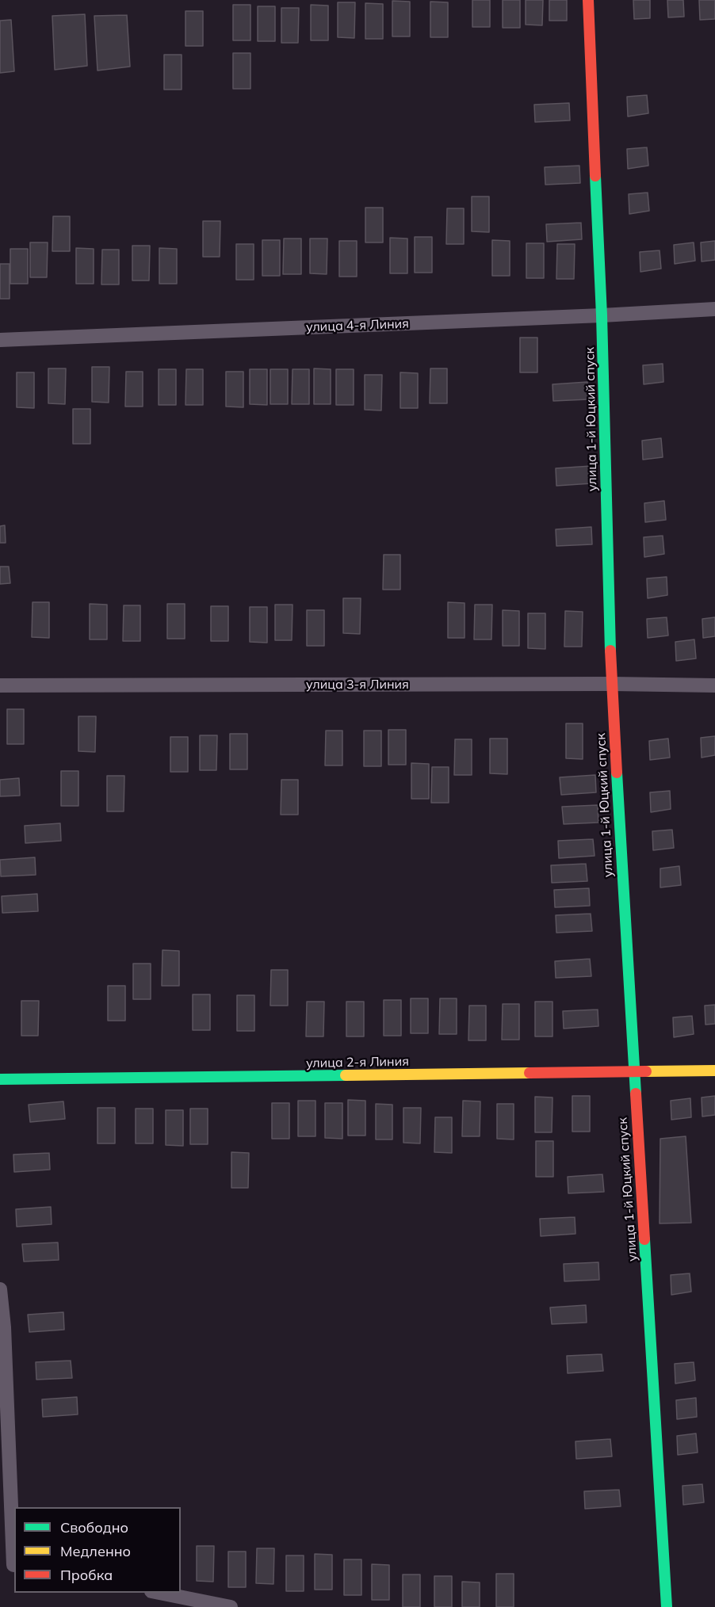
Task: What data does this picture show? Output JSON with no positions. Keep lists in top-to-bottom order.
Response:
{
  "streets": {
    "street": [
      "улица 4-я Линия",
      "улица 1-й Юцкий спуск",
      "улица 3-я Линия",
      "улица 2-я Линия"
    ]
  },
  "crossings": [
    ["улица 4-я Линия", "улица 1-й Юцкий спуск"],
    ["улица 1-й Юцкий спуск", "улица 3-я Линия"],
    ["улица 1-й Юцкий спуск", "улица 2-я Линия"]
  ],
  "legend": ["Свободно", "Медленно", "Пробка"]
}
